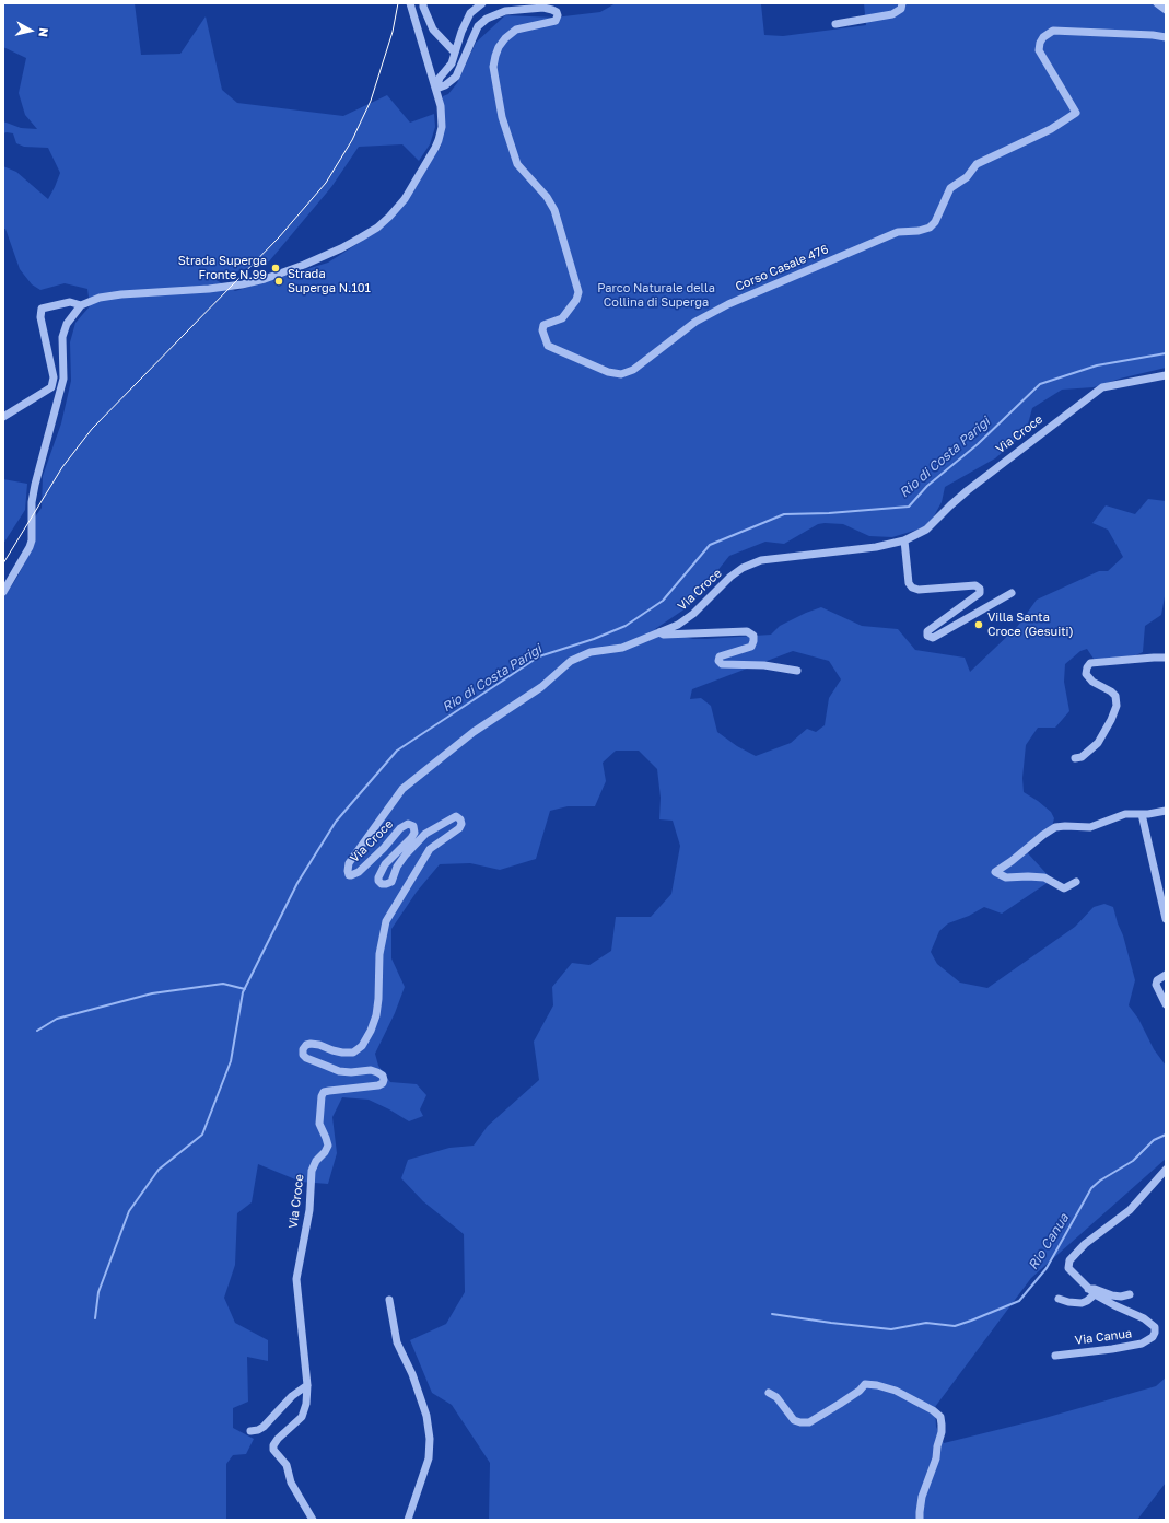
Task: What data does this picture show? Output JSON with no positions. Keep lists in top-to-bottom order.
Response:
{
  "streets": {
    "street": ["Corso Casale 476", "Via Croce", "Via Canua"]
  },
  "water": ["Rio di Costa Parigi", "Rio Canua"],
  "parks": ["Parco Naturale della Collina di Superga"],
  "places": ["Strada Superga Fronte N.99", "Strada Superga N.101", "Villa Santa Croce (Gesuiti)"],
  "north": "right"
}
